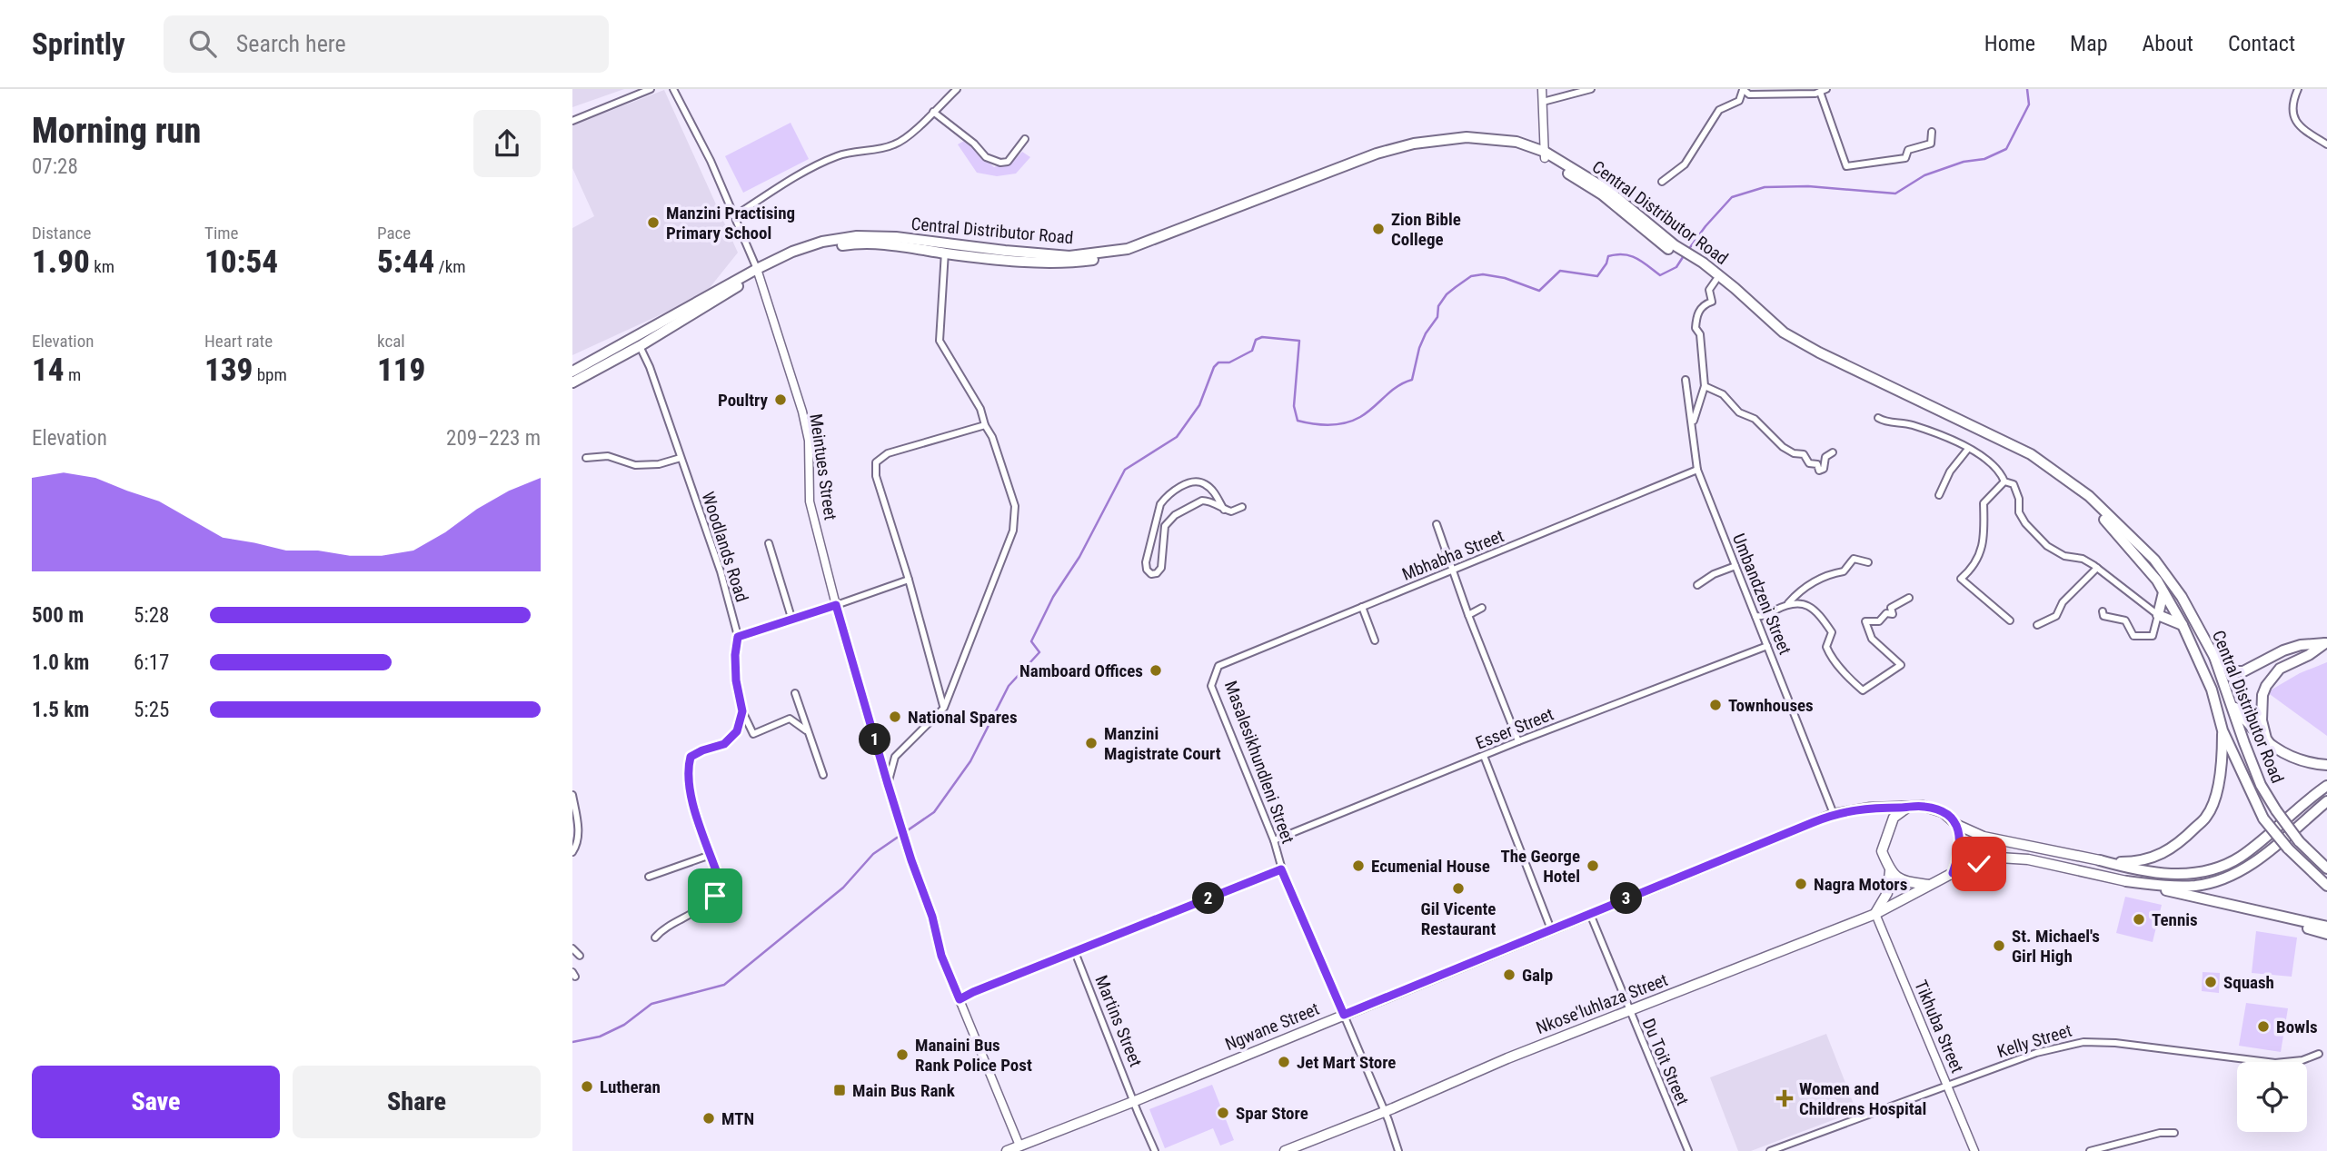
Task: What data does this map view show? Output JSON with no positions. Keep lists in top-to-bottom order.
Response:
{
  "streets": {
    "highway": ["Central Distributor Road"],
    "main road": ["Nkose'luhlaza Street", "Ngwane Street"],
    "street": [
      "Meintues Street",
      "Woodlands Road",
      "Mbhabha Street",
      "Umbandzeni Street",
      "Esser Street",
      "Masalesikhundleni Street",
      "Martins Street",
      "Tikhuba Street",
      "Kelly Street",
      "Du Toit Street"
    ]
  },
  "crossings": [
    ["Central Distributor Road", "Meintues Street"],
    ["Central Distributor Road", "Woodlands Road"],
    ["Meintues Street", "Ngwane Street"],
    ["Mbhabha Street", "Umbandzeni Street"],
    ["Mbhabha Street", "Masalesikhundleni Street"],
    ["Umbandzeni Street", "Esser Street"],
    ["Umbandzeni Street", "Ngwane Street"],
    ["Esser Street", "Masalesikhundleni Street"],
    ["Masalesikhundleni Street", "Nkose'luhlaza Street"],
    ["Masalesikhundleni Street", "Ngwane Street"],
    ["Nkose'luhlaza Street", "Ngwane Street"],
    ["Nkose'luhlaza Street", "Tikhuba Street"],
    ["Nkose'luhlaza Street", "Du Toit Street"],
    ["Martins Street", "Ngwane Street"],
    ["Ngwane Street", "Du Toit Street"],
    ["Tikhuba Street", "Kelly Street"]
  ],
  "places": {
    "other": [
      "Manzini Practising Primary School",
      "Zion Bible College",
      "Poultry",
      "Namboard Offices",
      "Townhouses",
      "National Spares",
      "Manzini Magistrate Court",
      "Ecumenial House",
      "The George Hotel",
      "Nagra Motors",
      "Gil Vicente Restaurant",
      "Tennis",
      "St. Michael's Girl High",
      "Galp",
      "Squash",
      "Bowls",
      "Manaini Bus Rank Police Post",
      "Jet Mart Store",
      "Lutheran",
      "Spar Store",
      "MTN"
    ],
    "transit": ["Main Bus Rank"],
    "health": ["Women and Childrens Hospital"]
  },
  "page": {
    "header": "Sprintly",
    "search": "Search here",
    "nav": [
      "Home",
      "Map",
      "About",
      "Contact"
    ],
    "heading": ["Morning run", "07:28"],
    "stats": [
      ["Distance", "1.90 km"],
      ["Time", "10:54"],
      ["Pace", "5:44 /km"],
      ["Elevation", "14 m"],
      ["Heart rate", "139 bpm"],
      ["kcal", "119"]
    ],
    "chart": ["Elevation", "209–223 m"],
    "list": [
      {
        "name": "500 m",
        "note": "5:28"
      },
      {
        "name": "1.0 km",
        "note": "6:17"
      },
      {
        "name": "1.5 km",
        "note": "5:25"
      }
    ],
    "pins": ["1", "2", "3"],
    "buttons": ["Save", "Share"]
  }
}
